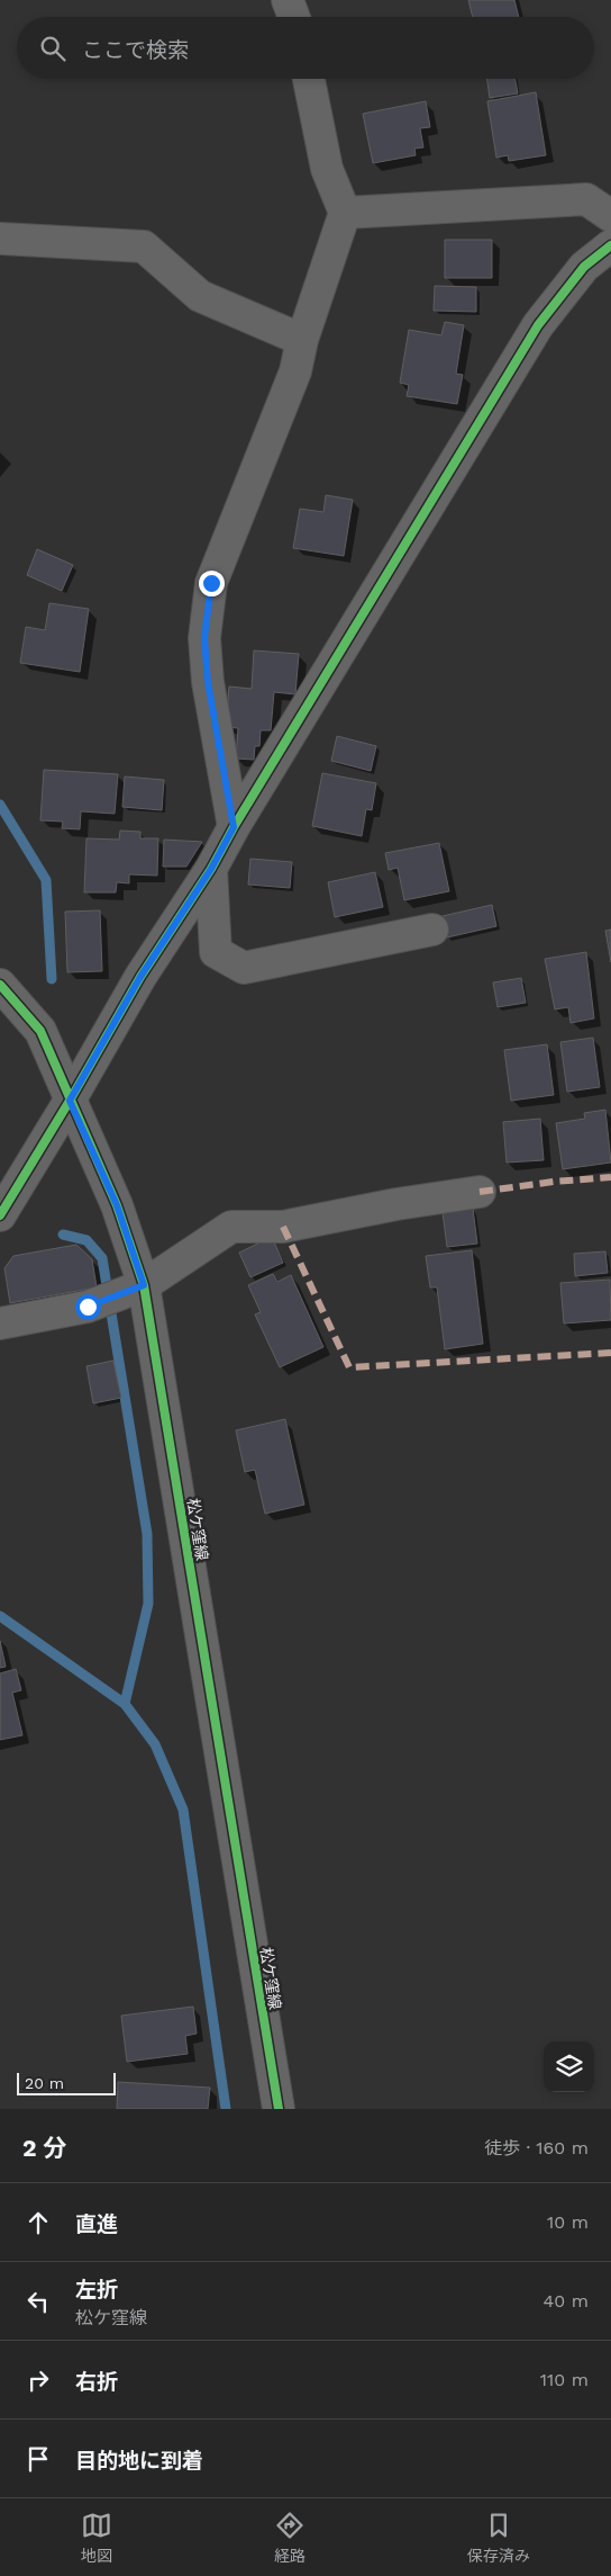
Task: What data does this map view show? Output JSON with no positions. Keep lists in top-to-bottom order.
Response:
{
  "streets": {
    "street": ["松ケ窪線"]
  },
  "scale_bar": "20 m",
  "page": {
    "search": "ここで検索",
    "scale": "20 m",
    "heading": ["2 分", "徒歩 · 160 m"],
    "list": [
      ["直進", "10 m"],
      ["左折", "松ケ窪線", "40 m"],
      ["右折", "110 m"],
      "目的地に到着"
    ],
    "nav": ["地図", "経路", "保存済み"]
  }
}
